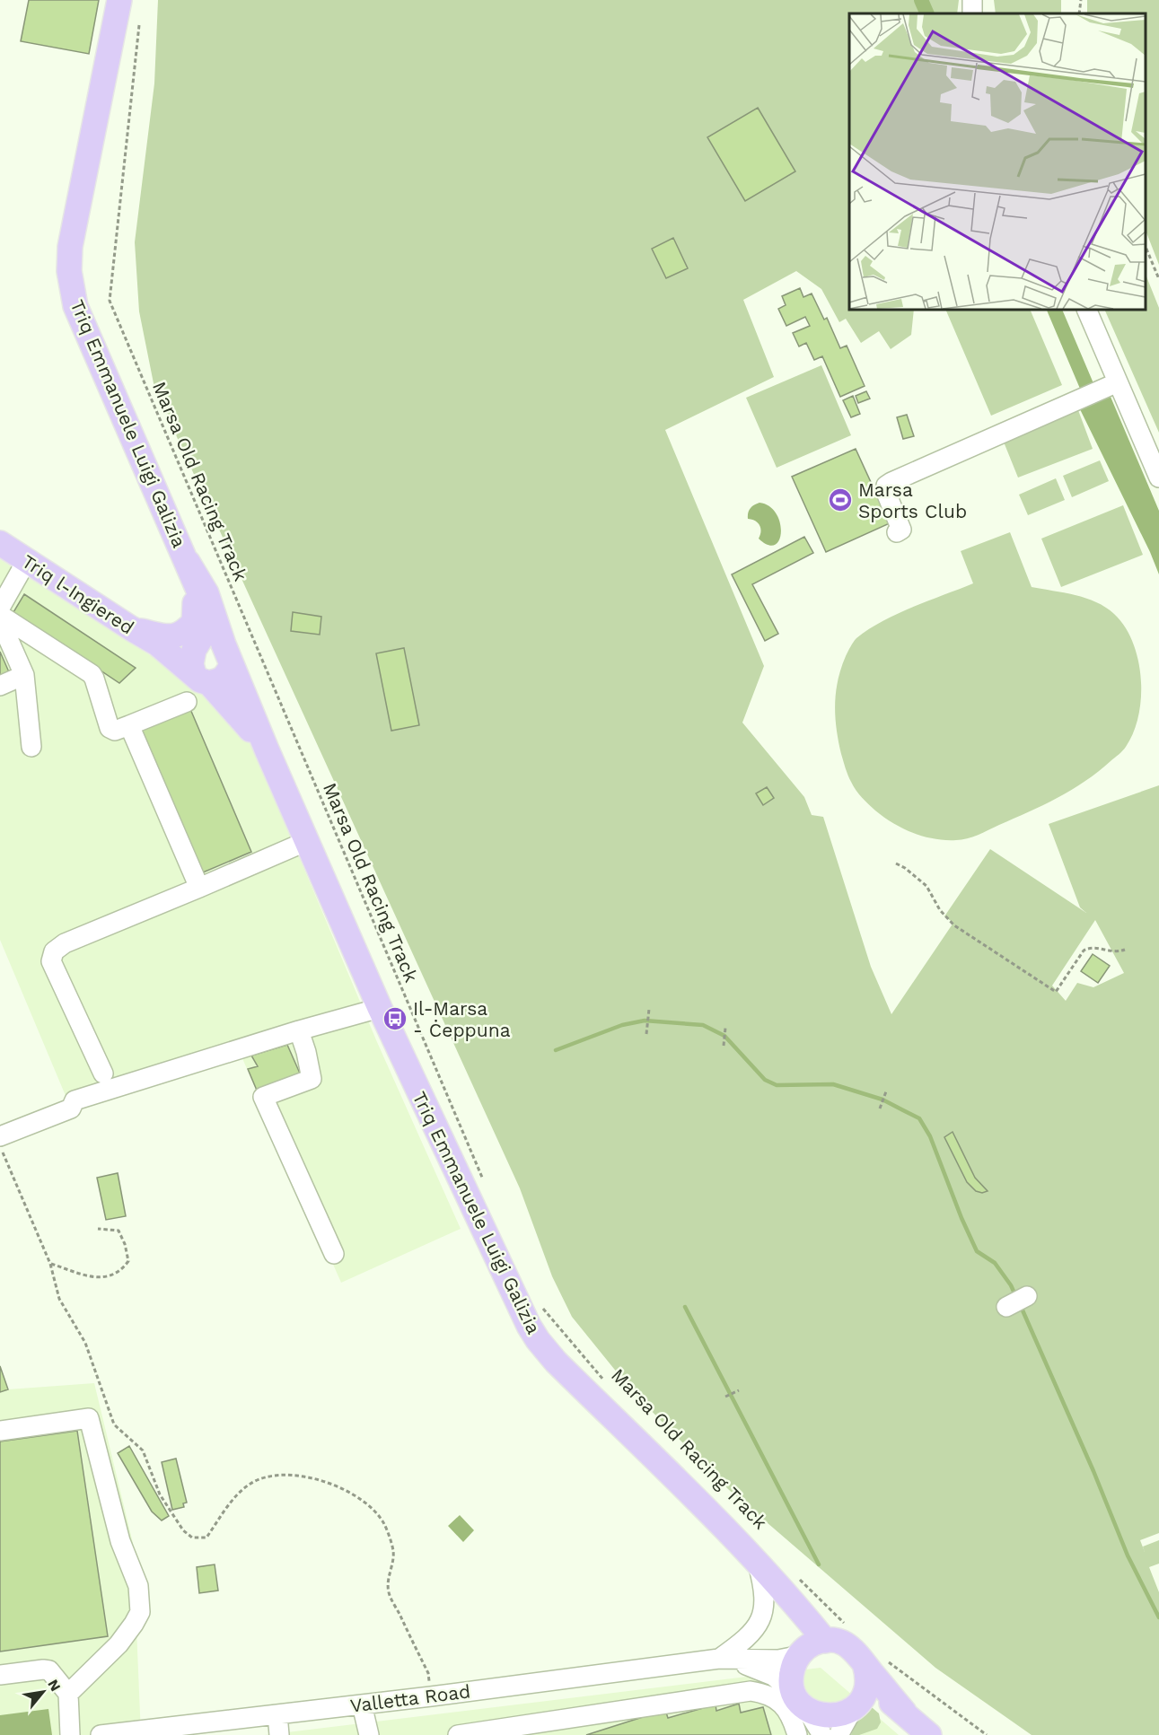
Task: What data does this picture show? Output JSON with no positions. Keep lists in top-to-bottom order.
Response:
{
  "streets": {
    "main road": ["Triq Emmanuele Luigi Galizia", "Triq l-Ingiered"],
    "street": ["Valletta Road"],
    "path": ["Marsa Old Racing Track"]
  },
  "crossings": [
    ["Triq Emmanuele Luigi Galizia", "Triq l-Ingiered"],
    ["Triq Emmanuele Luigi Galizia", "Valletta Road"]
  ],
  "places": {
    "sports": ["Marsa Sports Club"],
    "bus stop": ["Il-Marsa - Ċeppuna"]
  },
  "north": "top right"
}
